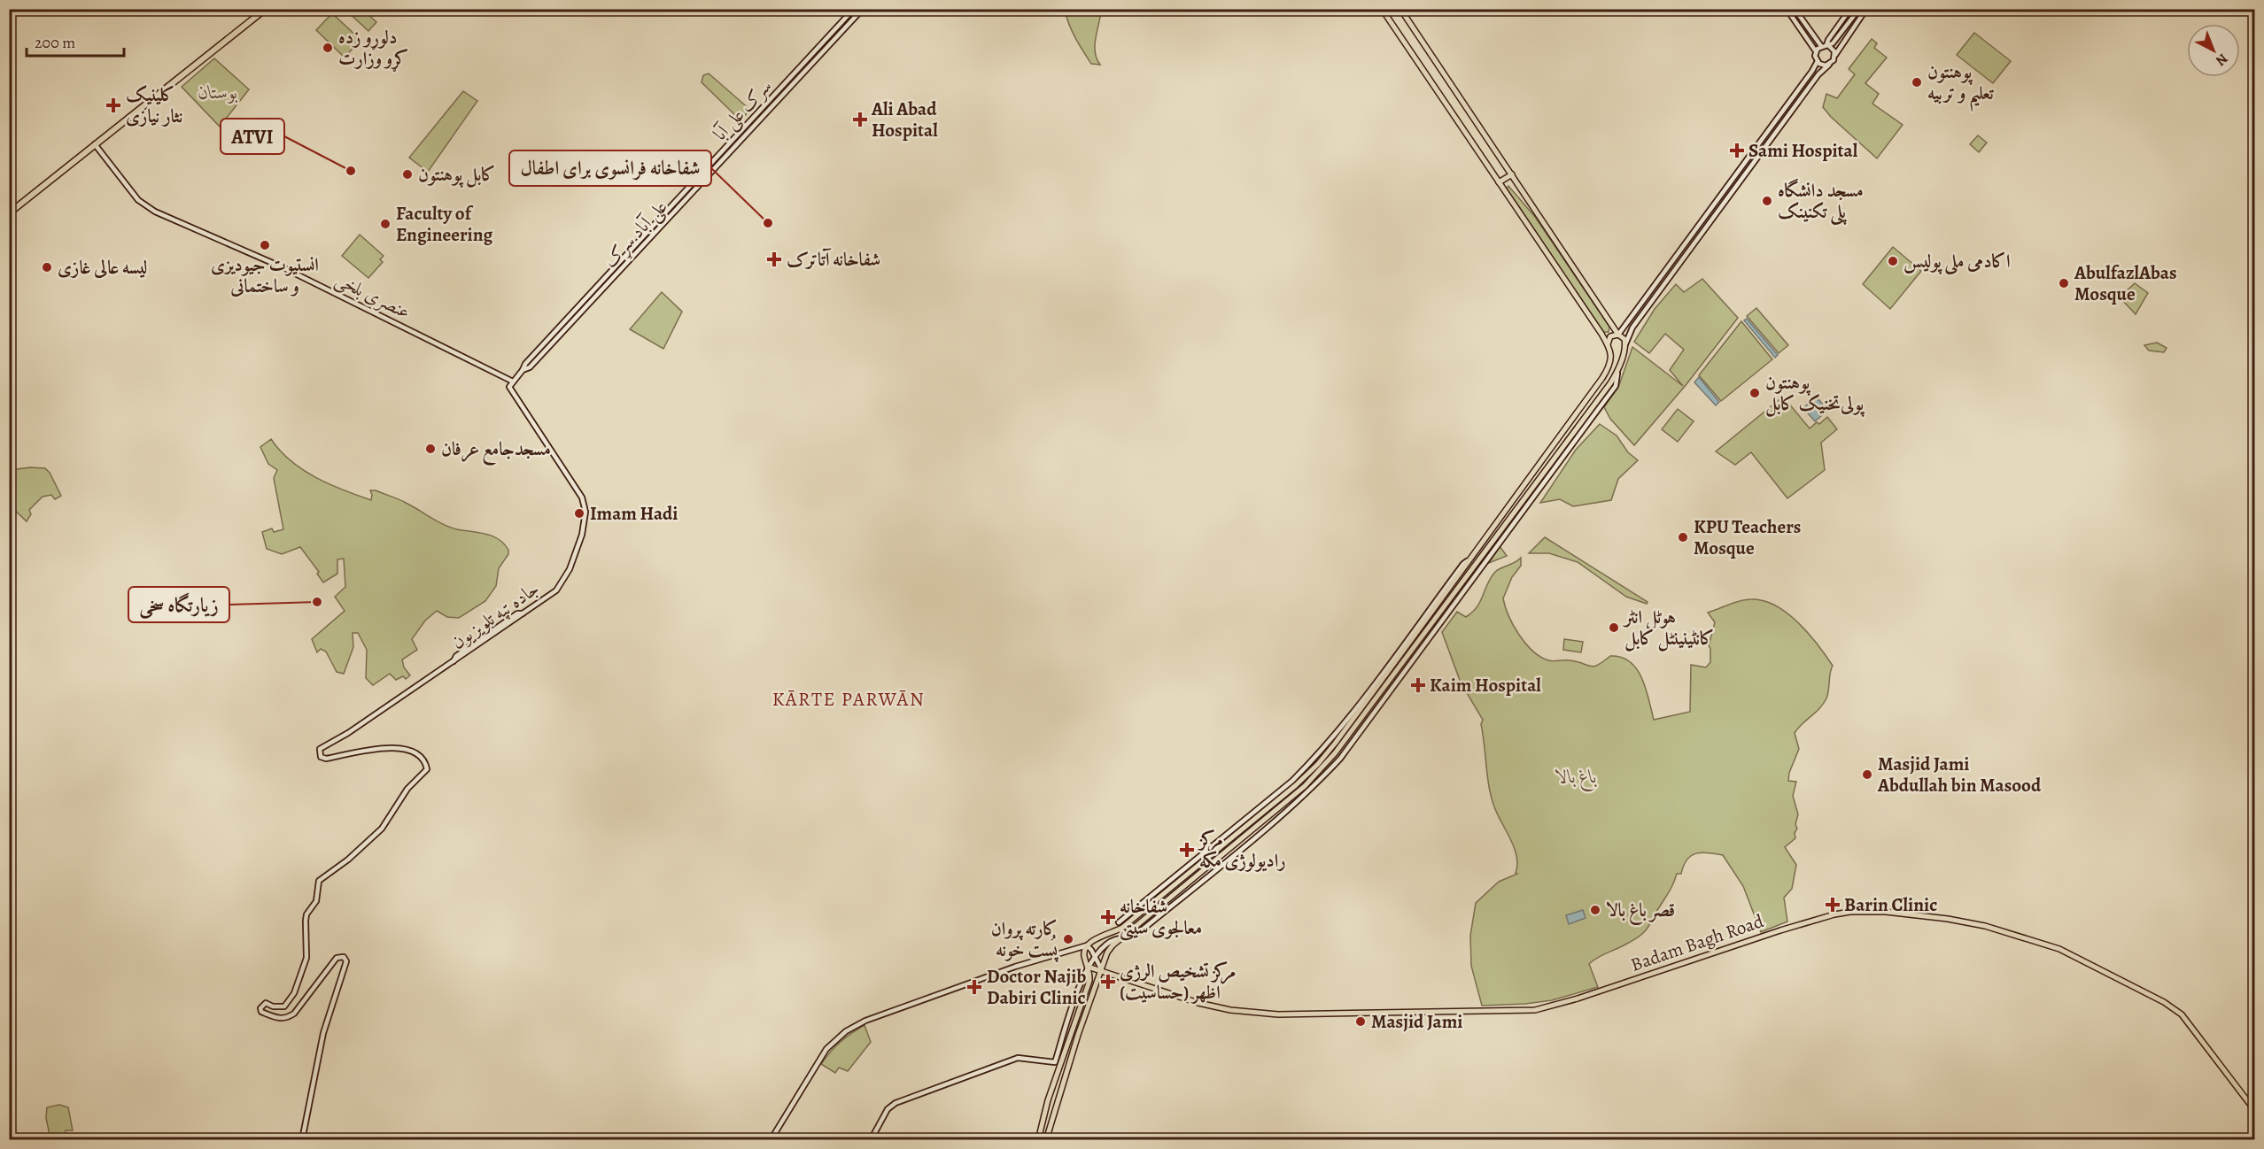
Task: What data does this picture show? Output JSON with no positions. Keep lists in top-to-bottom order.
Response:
{
  "streets": {
    "main road": ["Badam Bagh Road"],
    "street": [
      "سرک علی آبا",
      "علی آباد سړک",
      "عنصری بلخی",
      "جاده تپه تلویزیون"
    ]
  },
  "crossings": [
    ["سرک علی آبا", "علی آباد سړک"],
    ["علی آباد سړک", "عنصری بلخی"],
    ["علی آباد سړک", "جاده تپه تلویزیون"]
  ],
  "districts": ["KĀRTE PARWĀN"],
  "parks": ["بوستان", "باغ بالا"],
  "places": {
    "other": [
      "دلوړو زده کړو وزارت",
      "پوهنتون تعلیم و تربیه",
      "ATVI",
      "کابل پوهنتون",
      "مسجد دانشگاه پلی تکنینک",
      "شفاخانه فرانسوی برای اطفال",
      "Faculty of Engineering",
      "انستیوت جیودیزی و ساختمانی",
      "اکادمی ملی پولیس",
      "لیسه عالی غازی",
      "AbulfazlAbas Mosque",
      "پوهنتون پولی‌تخنیک کابل",
      "مسجدجامع عرفان",
      "Imam Hadi",
      "KPU Teachers Mosque",
      "زیارتگاه سخی",
      "ہوٹل انٹر کانٹینینٹل کابل",
      "Masjid Jami Abdullah bin Masood",
      "قصر باغ بالا",
      "کارته پروان پُست خونه",
      "Masjid Jami"
    ],
    "health": [
      "کلینیک نثار نیازی",
      "Ali Abad Hospital",
      "Sami Hospital",
      "شفاخانه آتاترک",
      "Kaim Hospital",
      "مرکز رادیولوژی مکه",
      "Barin Clinic",
      "شفاخانه معالجوی سیتی",
      "مرکز تشخیص الرژی (حساسیت) اظهر",
      "Doctor Najib Dabiri Clinic"
    ]
  },
  "scale_bar": "200 m",
  "north": "bottom right"
}
